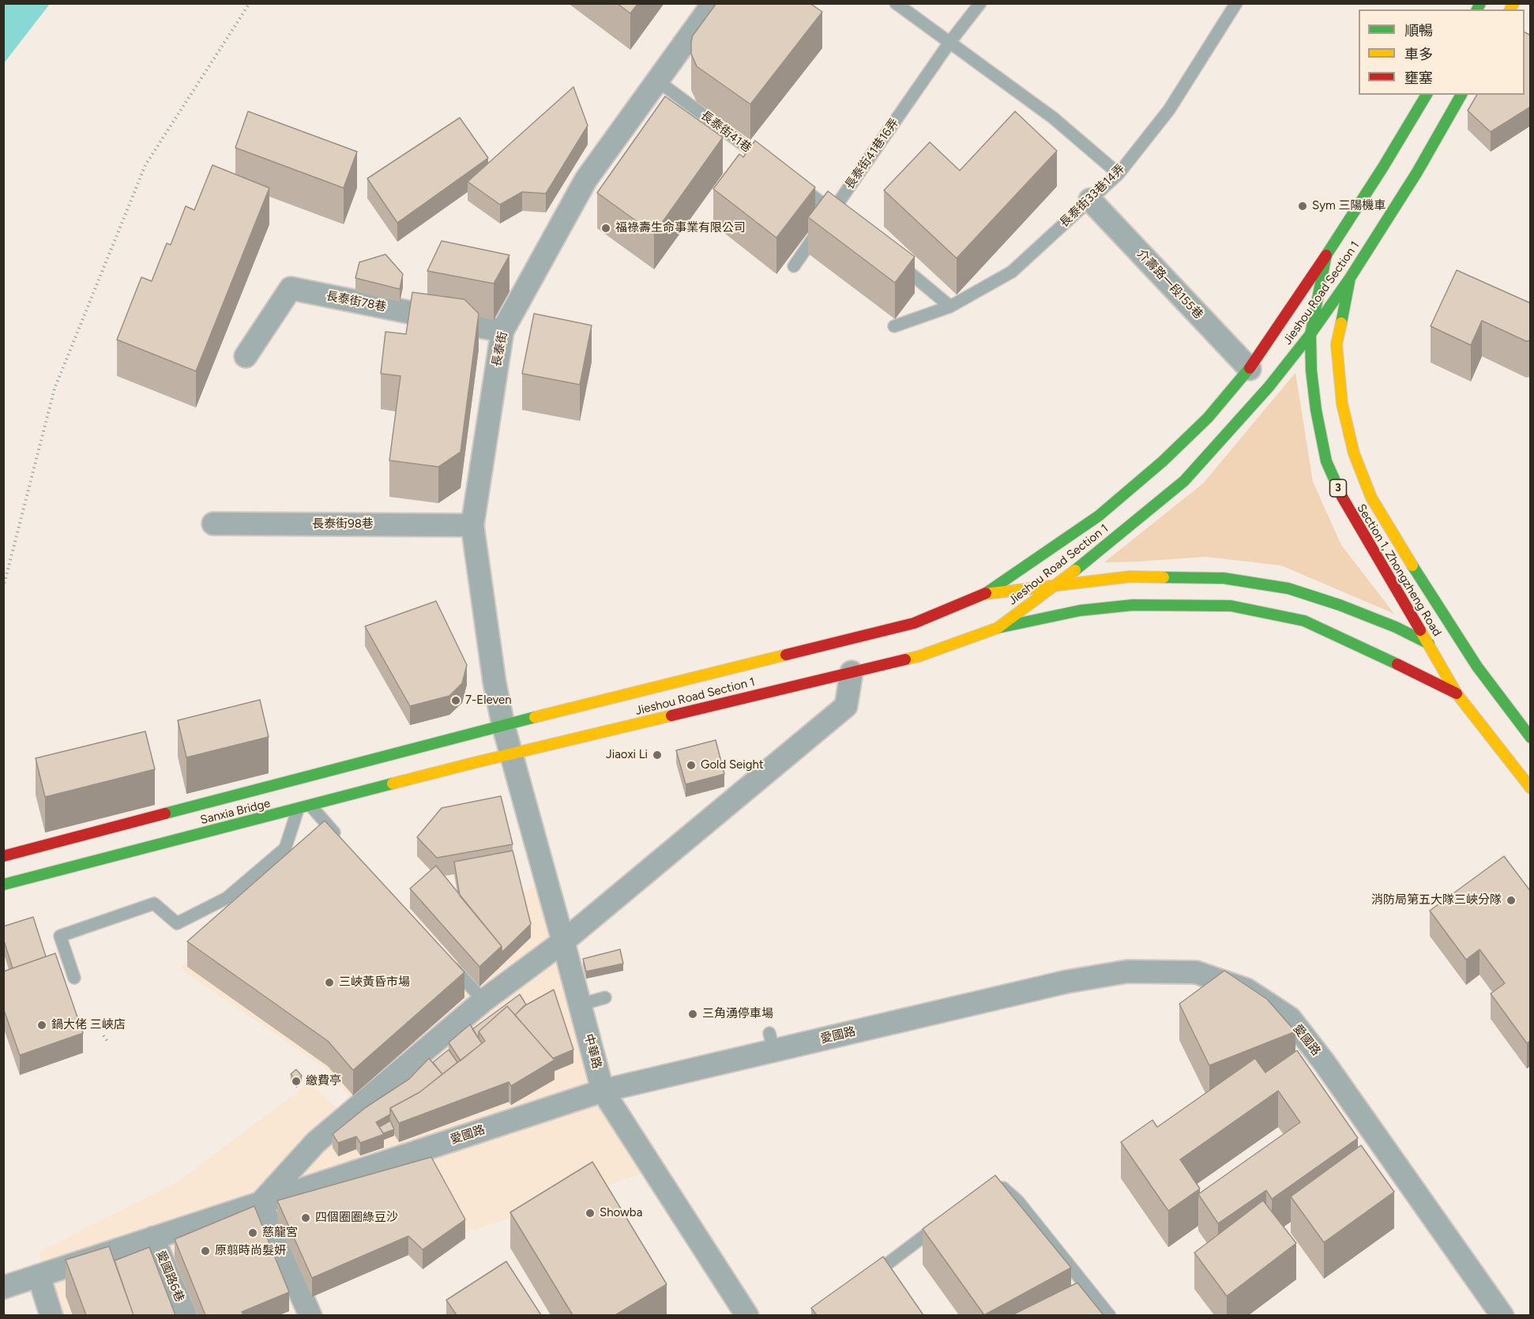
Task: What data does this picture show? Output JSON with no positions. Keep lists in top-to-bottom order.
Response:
{
  "streets": {
    "main road": [
      "Jieshou Road Section 1",
      "3",
      "Section 1, Zhongzheng Road",
      "Sanxia Bridge"
    ],
    "street": [
      "介壽路一段155巷",
      "長泰街78巷",
      "長泰街",
      "長泰街98巷",
      "愛國路",
      "中華路",
      "愛國路6巷"
    ],
    "lane": ["長泰街41巷", "長泰街41巷16弄", "長泰街33巷14弄"]
  },
  "crossings": [
    ["長泰街41巷", "長泰街"],
    ["長泰街33巷14弄", "介壽路一段155巷"],
    ["介壽路一段155巷", "Jieshou Road Section 1"],
    ["Jieshou Road Section 1", "長泰街"],
    ["Jieshou Road Section 1", "Section 1, Zhongzheng Road"],
    ["Jieshou Road Section 1", "Sanxia Bridge"],
    ["Jieshou Road Section 1", "中華路"],
    ["長泰街78巷", "長泰街"],
    ["長泰街", "長泰街98巷"],
    ["長泰街", "中華路"],
    ["愛國路", "中華路"],
    ["愛國路", "愛國路6巷"]
  ],
  "places": [
    "Sym 三陽機車",
    "福祿壽生命事業有限公司",
    "7-Eleven",
    "Jiaoxi Li",
    "Gold Seight",
    "消防局第五大隊三峽分隊",
    "三峽黃昏市場",
    "三角湧停車場",
    "鍋大佬 三峽店",
    "繳費亭",
    "Showba",
    "四個圈圈綠豆沙",
    "慈龍宮",
    "原翦時尚髮妍"
  ],
  "legend": ["順暢", "車多", "壅塞"]
}
